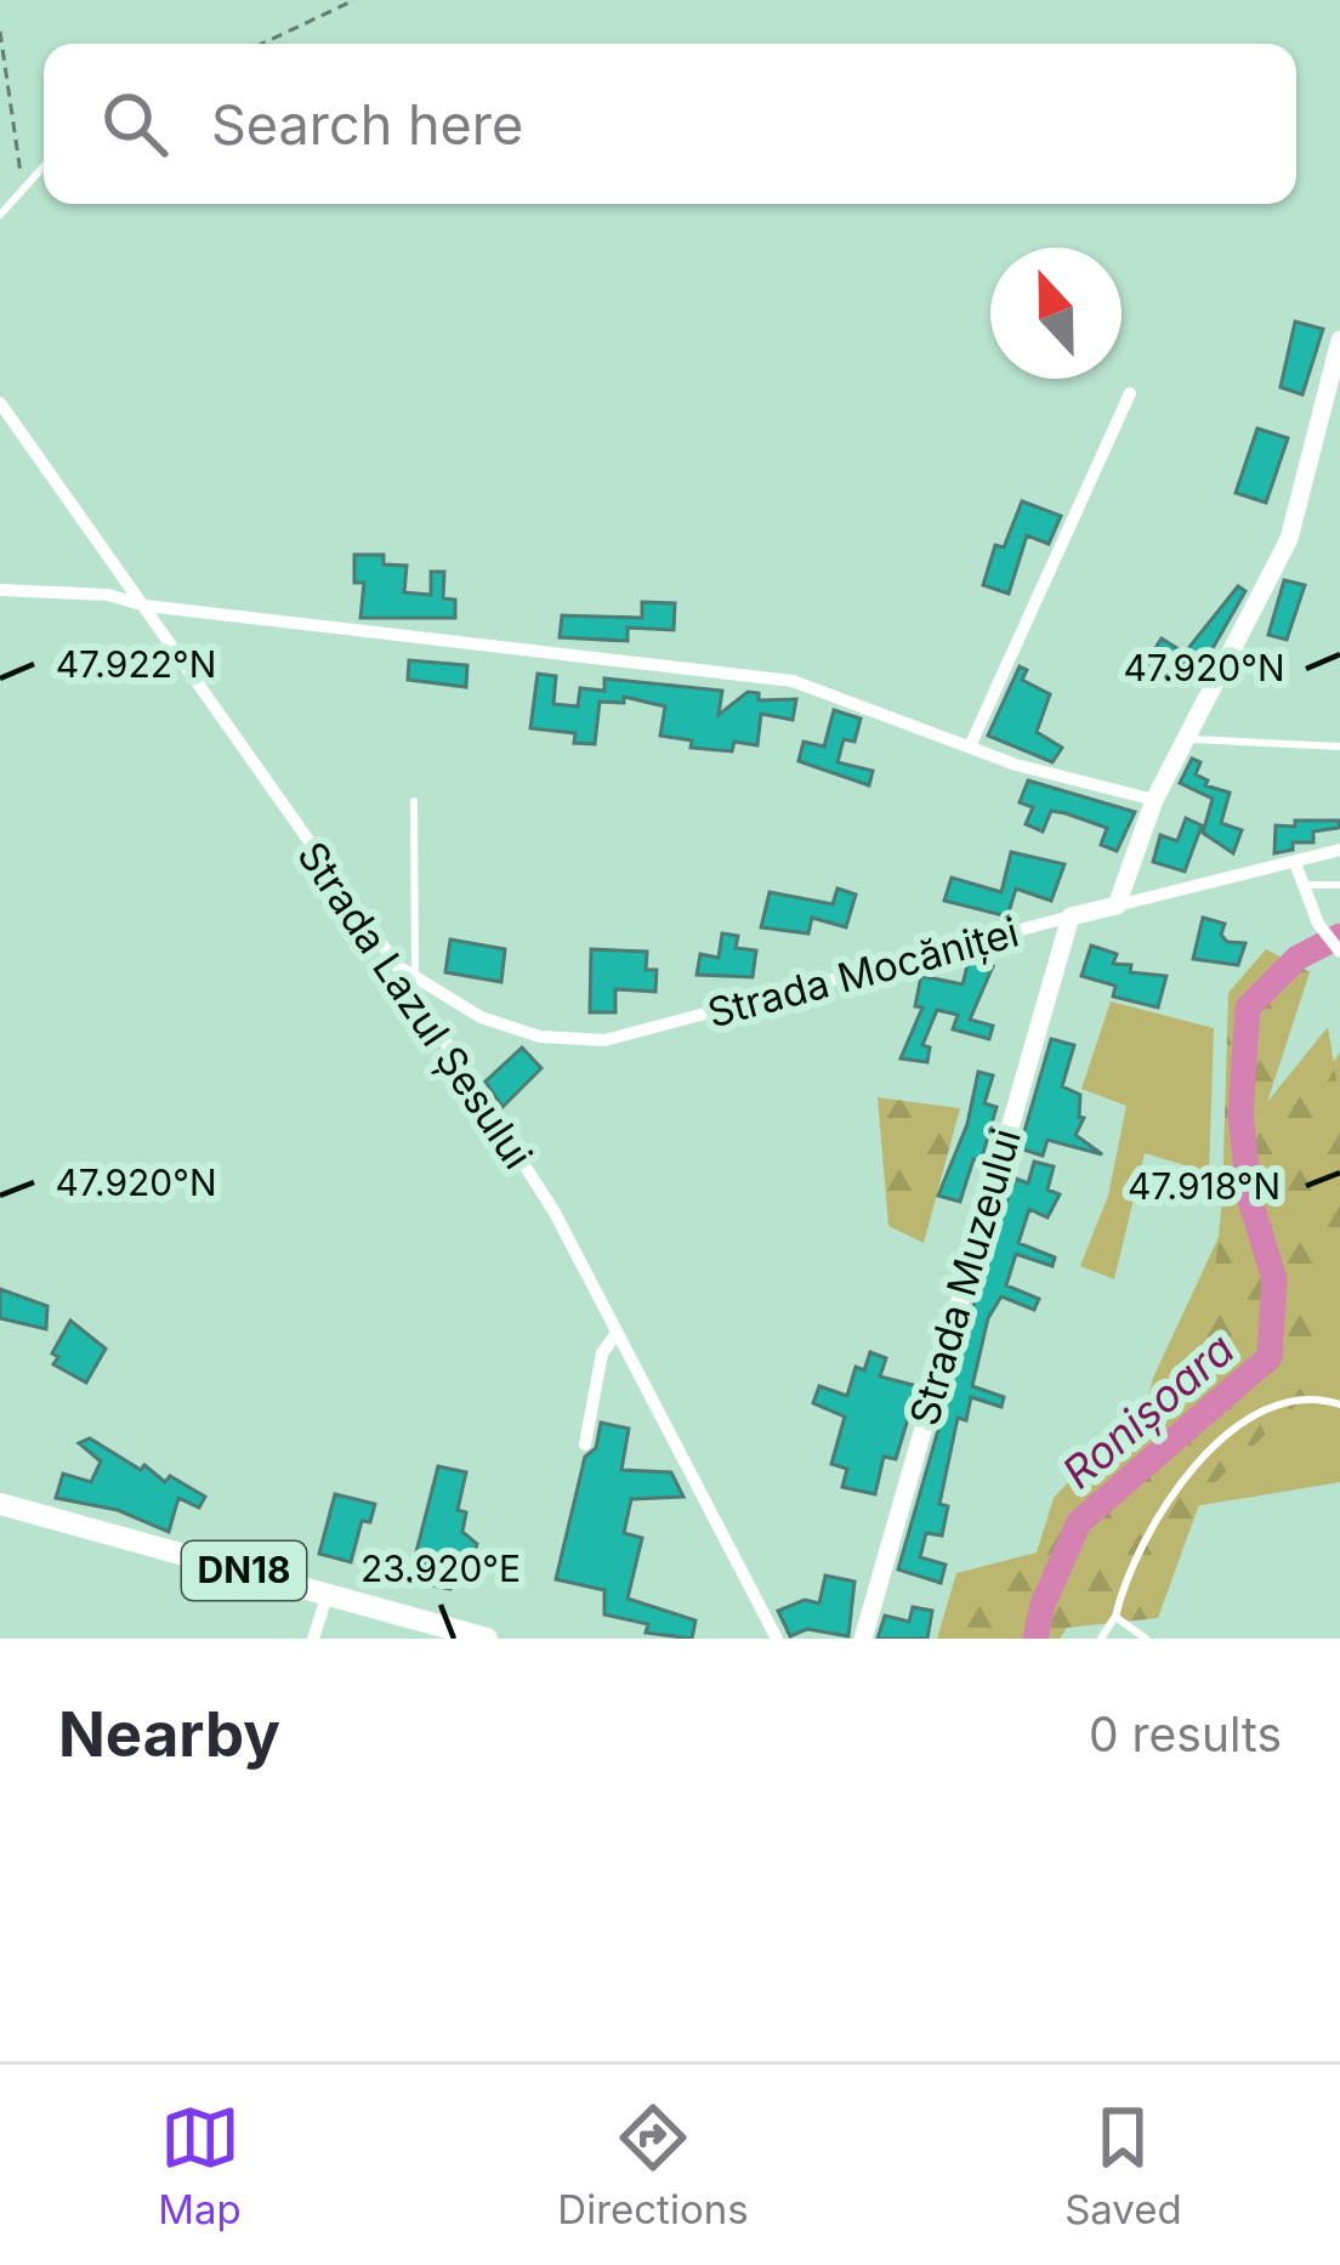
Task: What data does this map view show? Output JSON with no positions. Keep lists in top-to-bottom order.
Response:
{
  "streets": {
    "main road": ["DN18"],
    "street": ["Strada Mocăniței", "Strada Lazul Șesului", "Strada Muzeului"]
  },
  "crossings": [
    ["Strada Mocăniței", "Strada Lazul Șesului"],
    ["Strada Mocăniței", "Strada Muzeului"]
  ],
  "water": ["Ronișoara"],
  "north": "top",
  "page": {
    "search": "Search here",
    "heading": ["Nearby", "0 results"],
    "nav": ["Map", "Directions", "Saved"]
  },
  "coordinates": [
    "47.922°N",
    "47.920°N",
    "47.918°N",
    "23.920°E"
  ]
}
